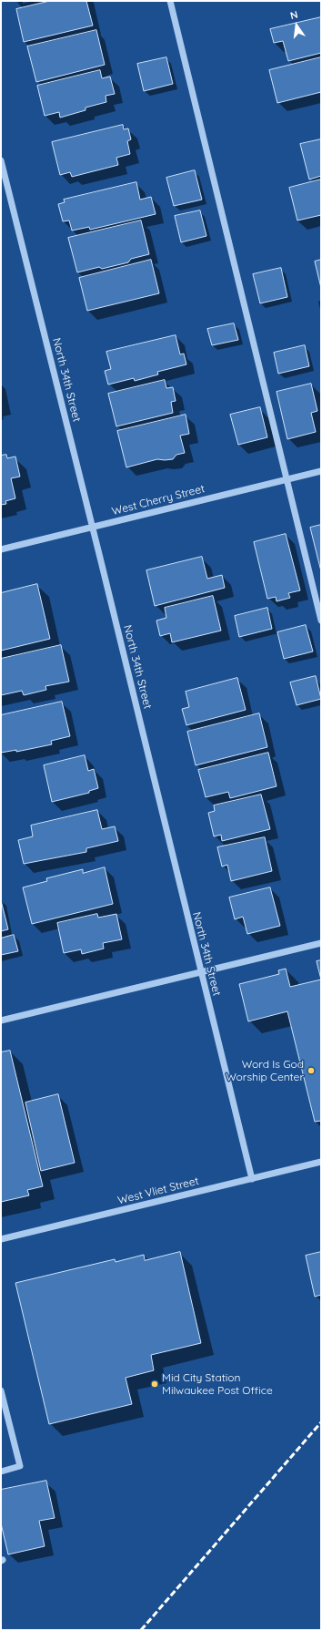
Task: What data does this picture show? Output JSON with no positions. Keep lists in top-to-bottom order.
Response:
{
  "streets": {
    "street": ["North 34th Street", "West Cherry Street", "West Vliet Street"]
  },
  "crossings": [
    ["North 34th Street", "West Cherry Street"],
    ["North 34th Street", "West Vliet Street"]
  ],
  "places": ["Word Is God Worship Center", "Mid City Station Milwaukee Post Office"],
  "north": "top"
}
